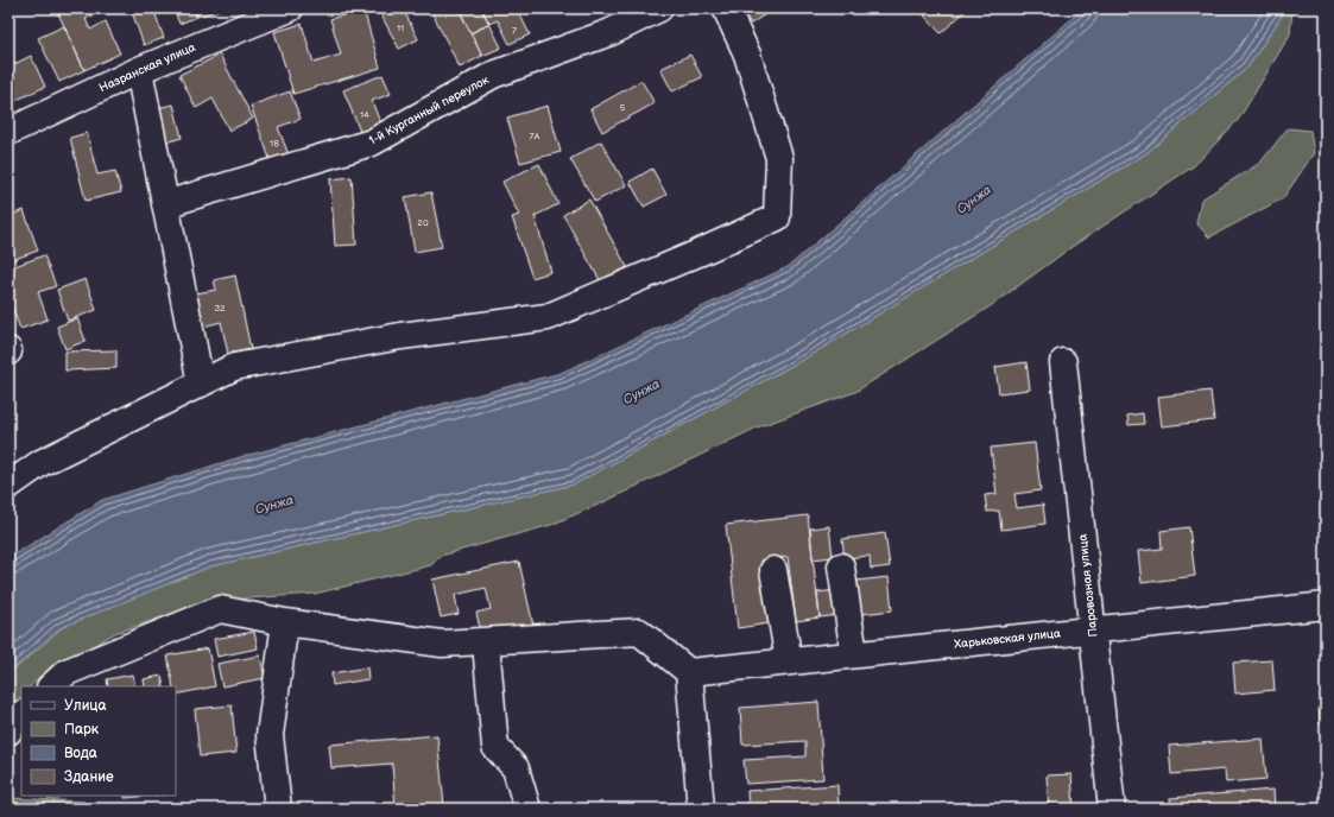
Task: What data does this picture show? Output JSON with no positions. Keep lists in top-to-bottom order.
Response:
{
  "streets": {
    "street": [
      "Назранская улица",
      "1-й Курганный переулок",
      "Паровозная улица",
      "Харьковская улица"
    ]
  },
  "crossings": [
    ["Паровозная улица", "Харьковская улица"]
  ],
  "water": ["Сунжа"],
  "house_numbers": [
    "11",
    "7",
    "5",
    "14",
    "7А",
    "18",
    "20",
    "32"
  ],
  "legend": [
    "Улица",
    "Парк",
    "Вода",
    "Здание"
  ]
}
